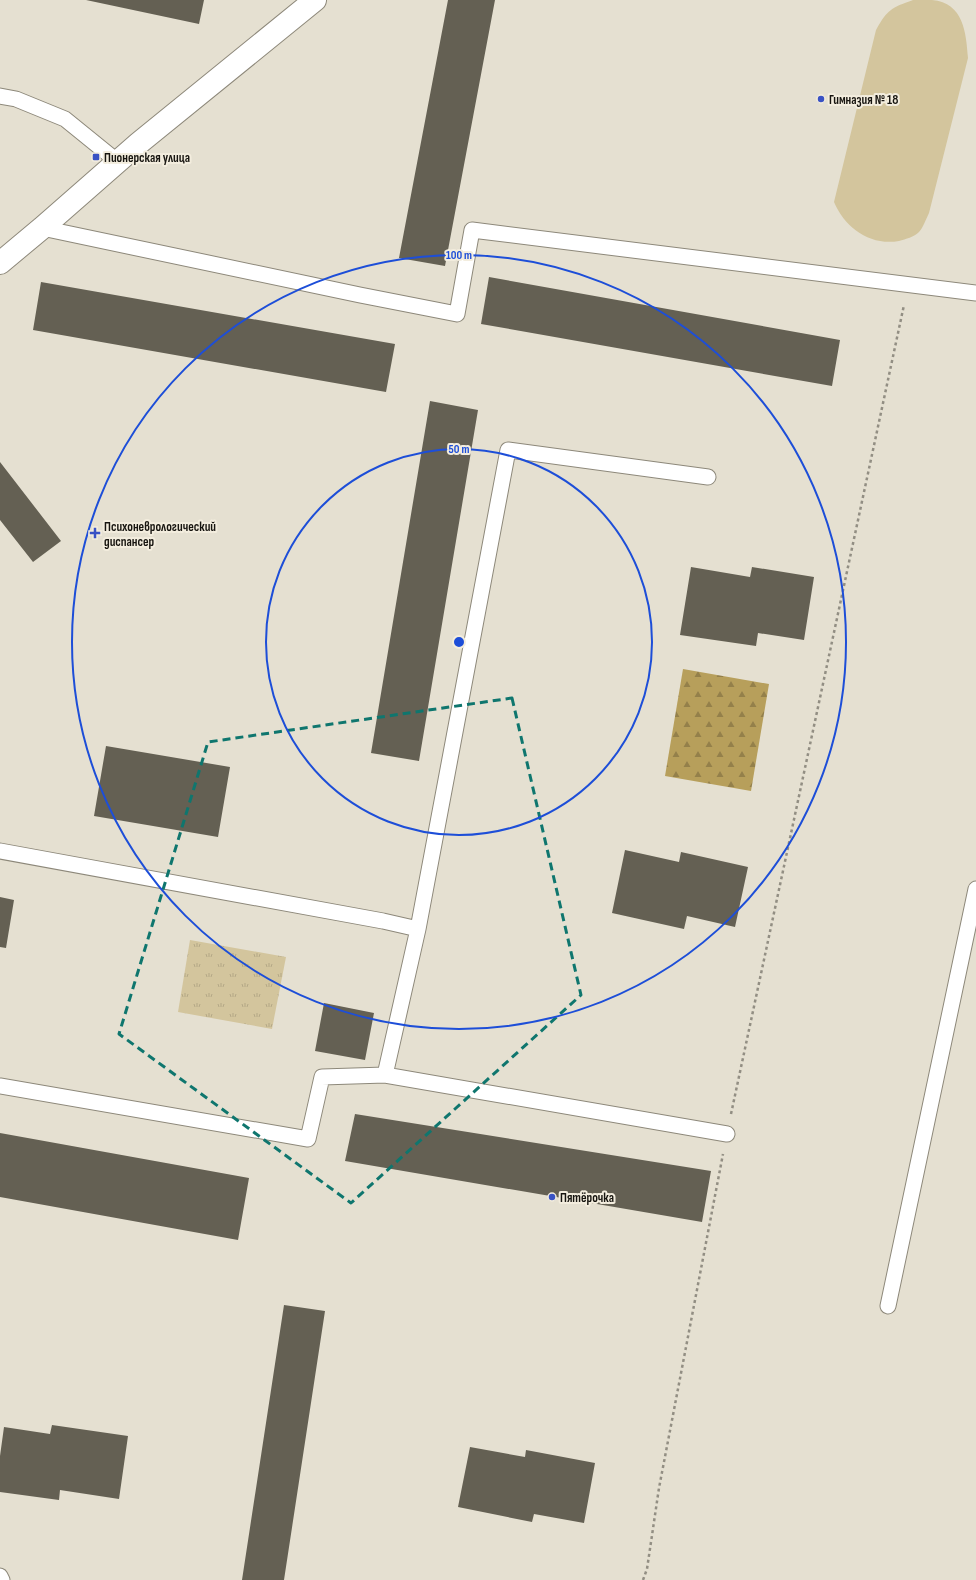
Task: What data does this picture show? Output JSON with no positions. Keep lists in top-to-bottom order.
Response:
{
  "places": {
    "other": ["Гимназия № 18", "Пятёрочка"],
    "transit": ["Пионерская улица"],
    "health": ["Психоневрологический диспансер"]
  },
  "rings": ["100 m", "50 m"]
}
